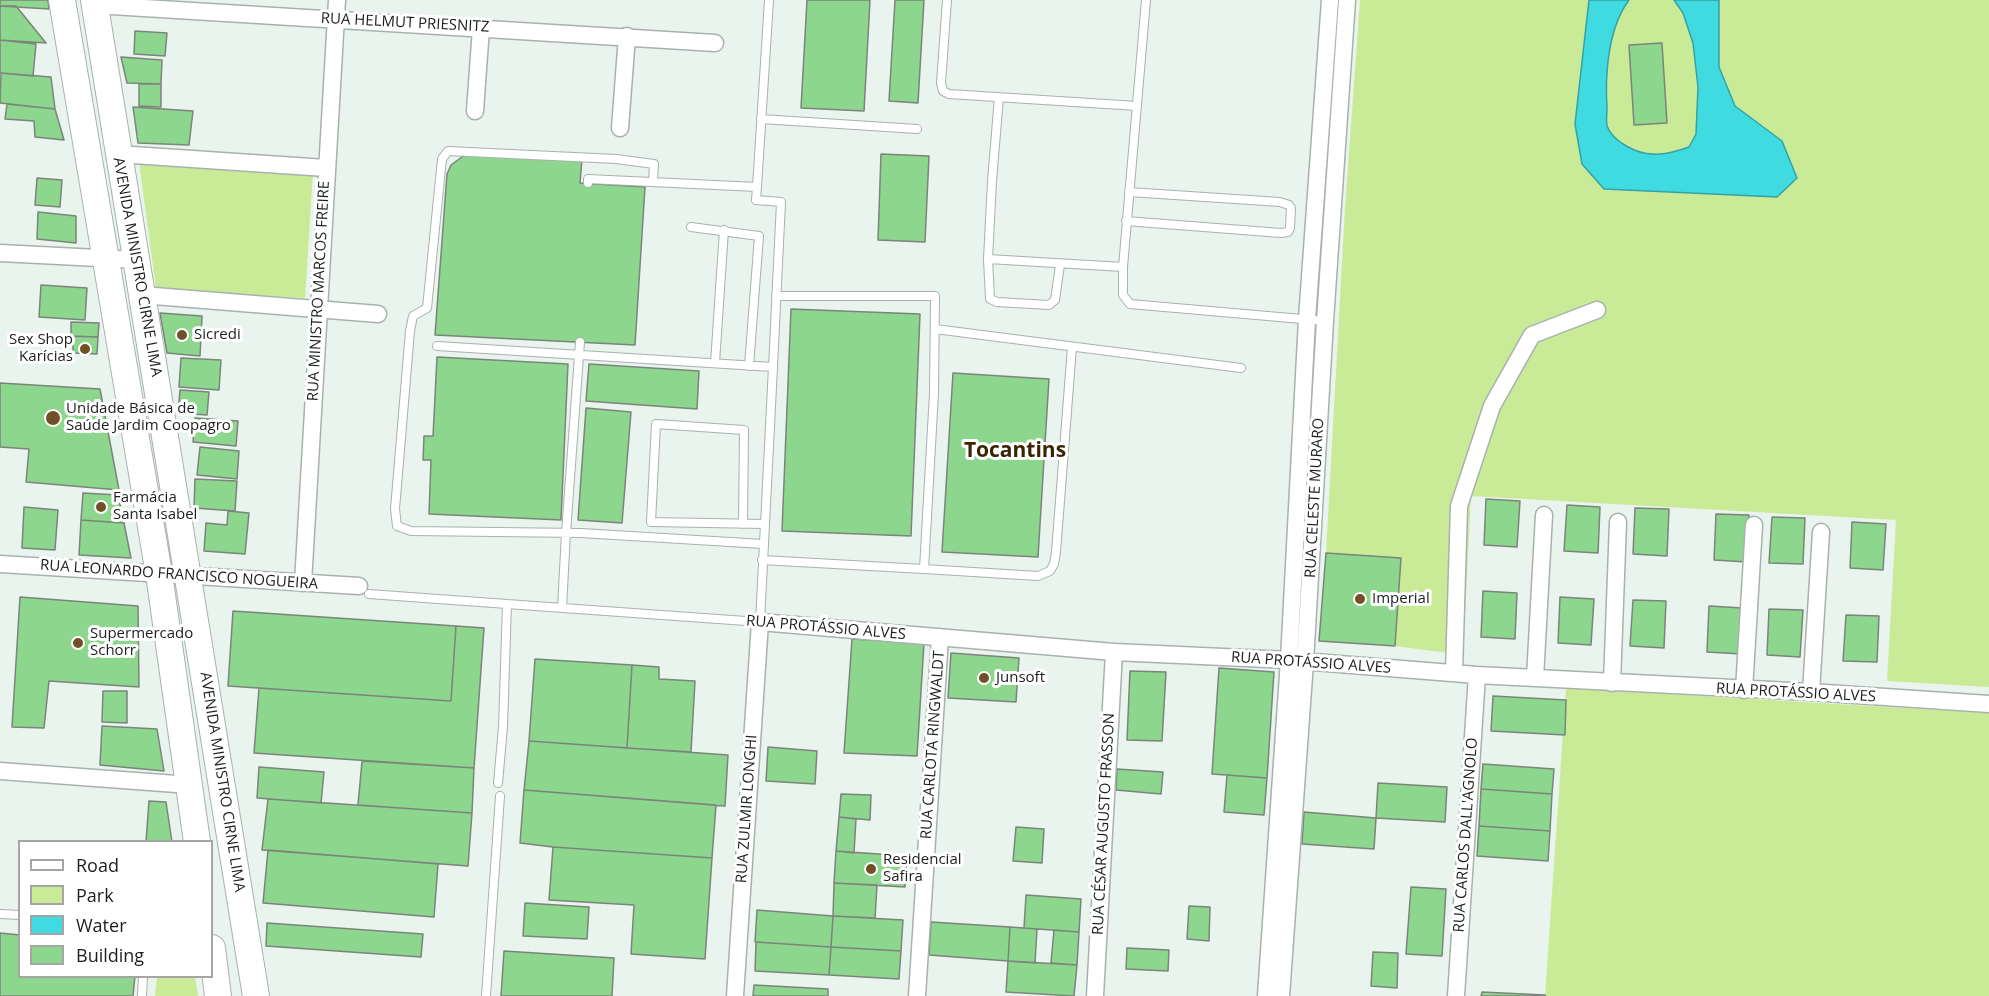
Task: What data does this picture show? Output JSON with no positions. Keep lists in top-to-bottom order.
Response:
{
  "streets": {
    "main road": ["AVENIDA MINISTRO CIRNE LIMA"],
    "street": [
      "RUA HELMUT PRIESNITZ",
      "RUA MINISTRO MARCOS FREIRE",
      "RUA CELESTE MURARO",
      "RUA LEONARDO FRANCISCO NOGUEIRA",
      "RUA PROTÁSSIO ALVES",
      "RUA CARLOTA RINGWALDT",
      "RUA ZULMIR LONGHI",
      "RUA CÉSAR AUGUSTO FRASSON",
      "RUA CARLOS DALL'AGNOLO"
    ]
  },
  "crossings": [
    ["RUA HELMUT PRIESNITZ", "AVENIDA MINISTRO CIRNE LIMA"],
    ["RUA HELMUT PRIESNITZ", "RUA MINISTRO MARCOS FREIRE"],
    ["AVENIDA MINISTRO CIRNE LIMA", "RUA LEONARDO FRANCISCO NOGUEIRA"],
    ["RUA MINISTRO MARCOS FREIRE", "RUA LEONARDO FRANCISCO NOGUEIRA"],
    ["RUA CELESTE MURARO", "RUA PROTÁSSIO ALVES"],
    ["RUA LEONARDO FRANCISCO NOGUEIRA", "RUA PROTÁSSIO ALVES"],
    ["RUA PROTÁSSIO ALVES", "RUA CARLOTA RINGWALDT"],
    ["RUA PROTÁSSIO ALVES", "RUA ZULMIR LONGHI"],
    ["RUA PROTÁSSIO ALVES", "RUA CÉSAR AUGUSTO FRASSON"],
    ["RUA PROTÁSSIO ALVES", "RUA CARLOS DALL'AGNOLO"]
  ],
  "districts": ["Tocantins"],
  "places": [
    "Sicredi",
    "Sex Shop Karícias",
    "Unidade Básica de Saúde Jardim Coopagro",
    "Farmácia Santa Isabel",
    "Imperial",
    "Supermercado Schorr",
    "Junsoft",
    "Residencial Safira"
  ],
  "legend": [
    "Road",
    "Park",
    "Water",
    "Building"
  ]
}
